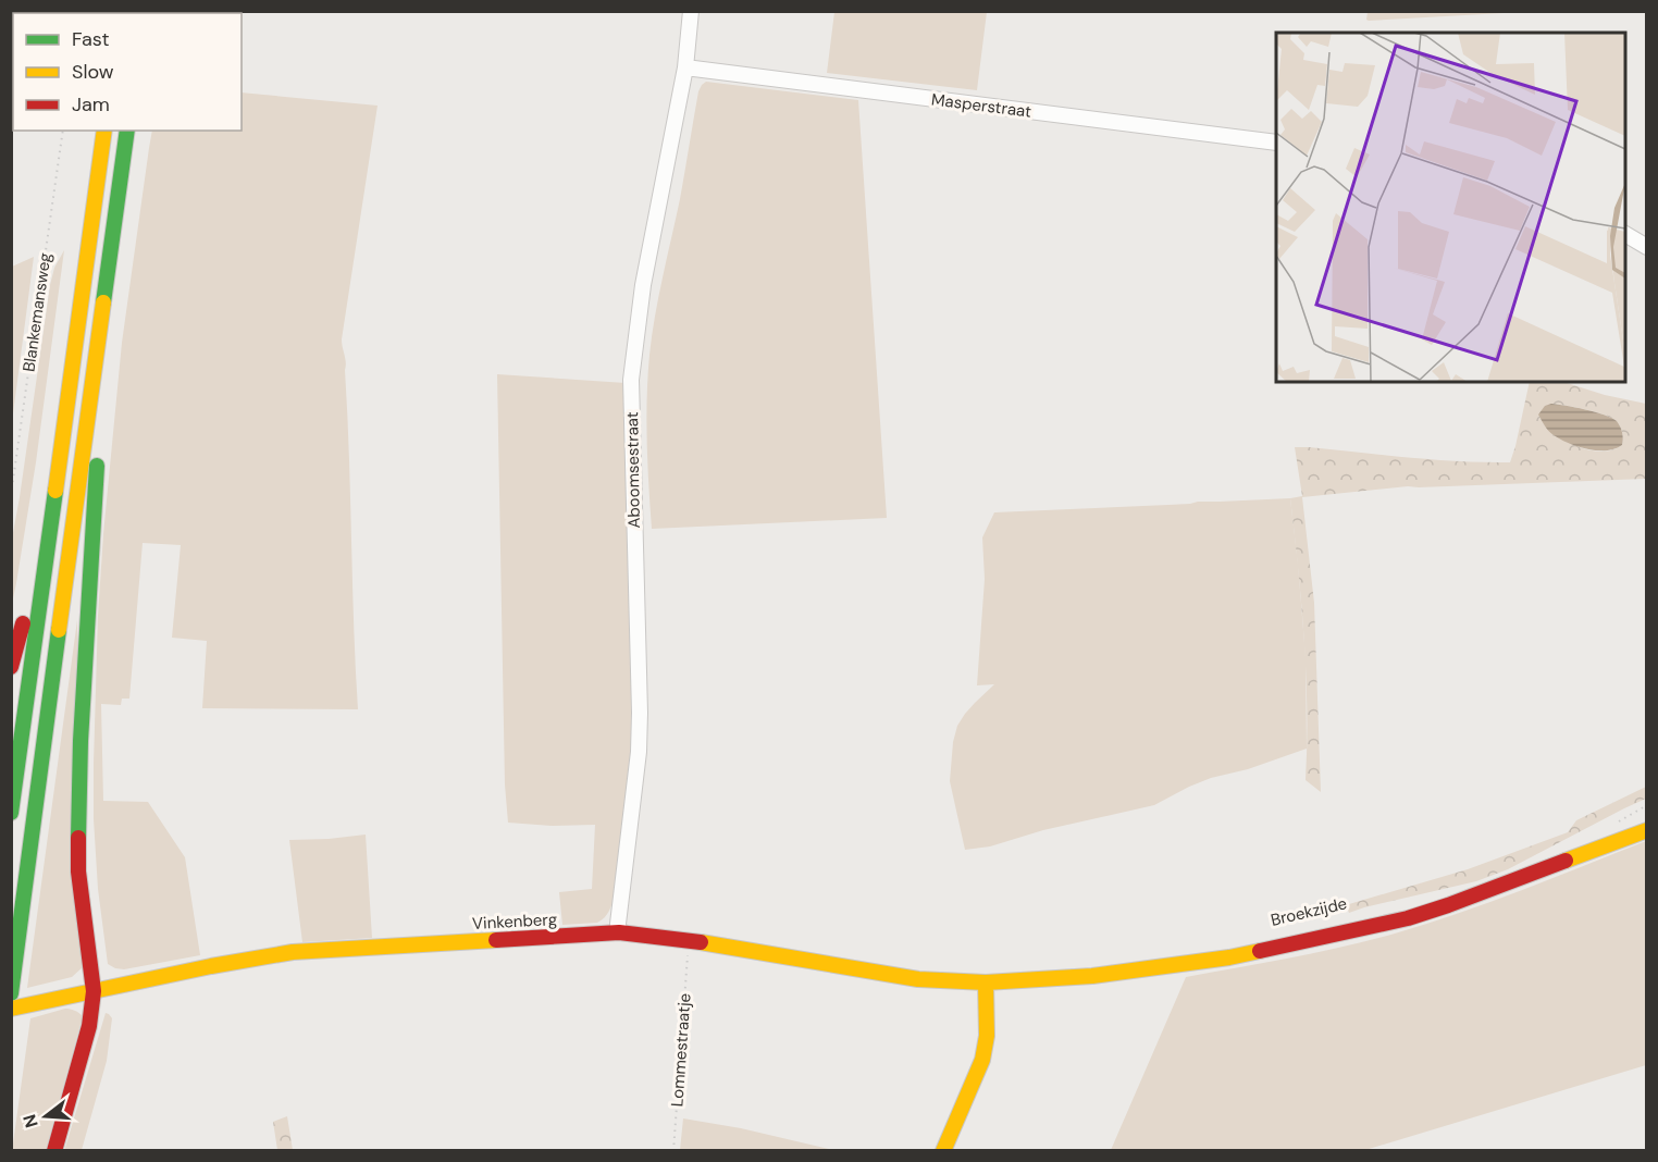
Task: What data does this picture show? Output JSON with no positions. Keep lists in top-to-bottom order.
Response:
{
  "streets": {
    "main road": ["Broekzijde", "Vinkenberg"],
    "street": ["Masperstraat", "Aboomsestraat"],
    "path": ["Blankemansweg", "Lommestraatje"]
  },
  "crossings": [
    ["Masperstraat", "Aboomsestraat"],
    ["Aboomsestraat", "Vinkenberg"],
    ["Broekzijde", "Vinkenberg"]
  ],
  "legend": ["Fast", "Slow", "Jam"],
  "north": "left"
}
